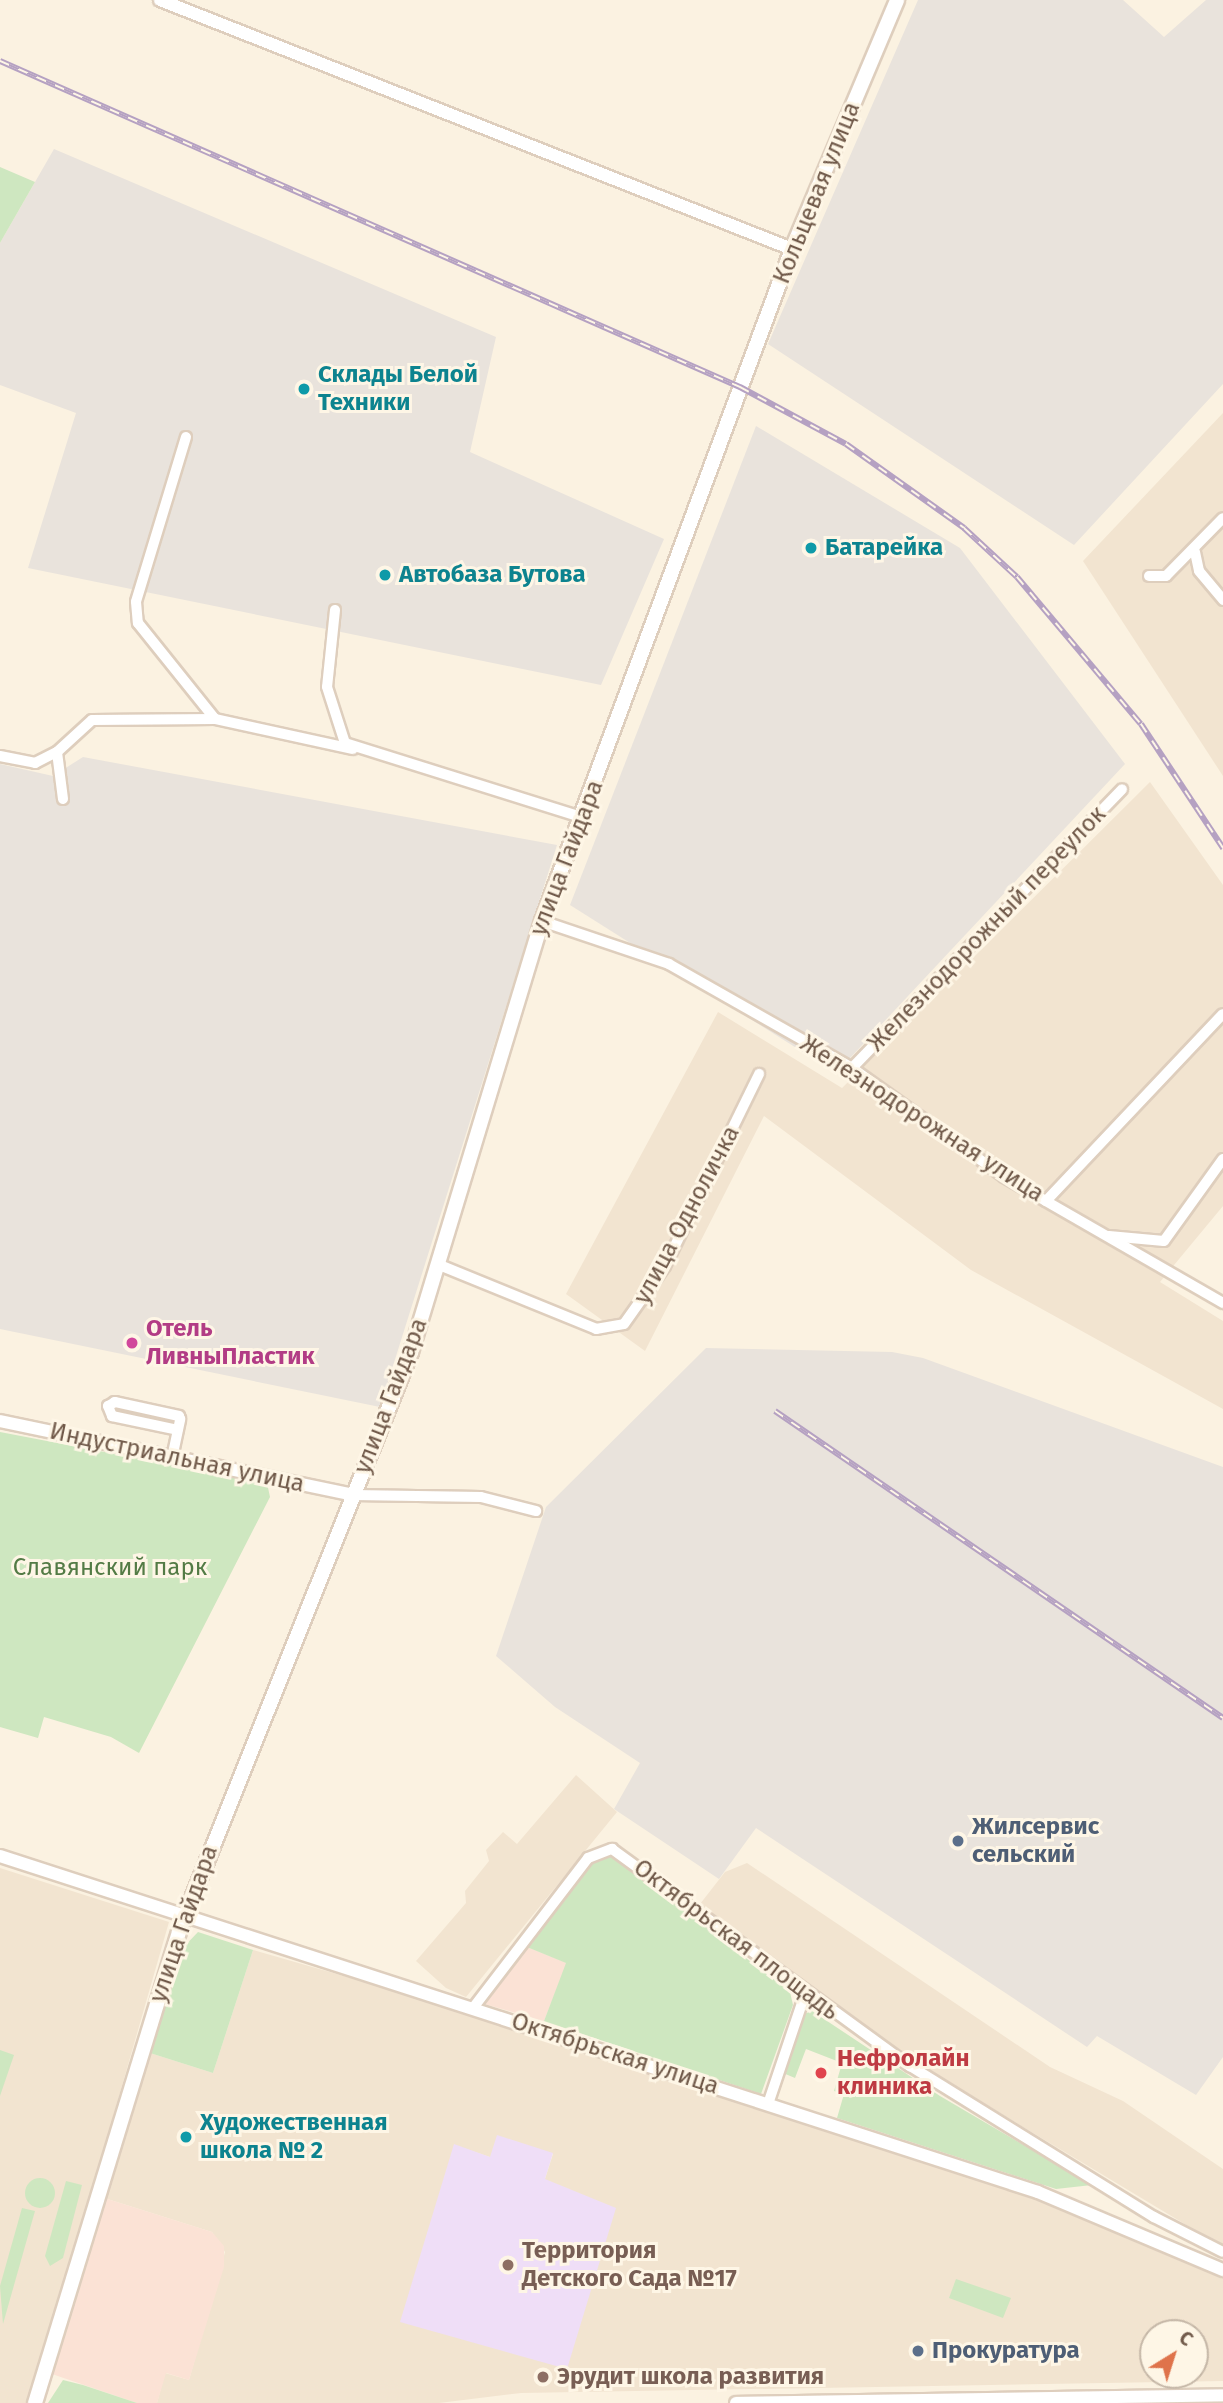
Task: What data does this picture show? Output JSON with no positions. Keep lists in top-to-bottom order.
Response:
{
  "streets": {
    "main road": ["Кольцевая улица", "улица Гайдара"],
    "street": [
      "Железнодорожный переулок",
      "Железнодорожная улица",
      "улица Одноличка",
      "Индустриальная улица",
      "Октябрьская площадь",
      "Октябрьская улица"
    ]
  },
  "crossings": [
    ["Кольцевая улица", "улица Гайдара"],
    ["улица Гайдара", "Железнодорожная улица"],
    ["улица Гайдара", "улица Одноличка"],
    ["улица Гайдара", "Индустриальная улица"],
    ["улица Гайдара", "Октябрьская улица"],
    ["Железнодорожный переулок", "Железнодорожная улица"],
    ["Октябрьская площадь", "Октябрьская улица"]
  ],
  "parks": ["Славянский парк"],
  "places": [
    "Склады Белой Техники",
    "Батарейка",
    "Автобаза Бутова",
    "Отель ЛивныПластик",
    "Жилсервис сельский",
    "Нефролайн клиника",
    "Художественная школа № 2",
    "Территория Детского Сада №17",
    "Прокуратура",
    "Эрудит школа развития"
  ],
  "north": "top right"
}
